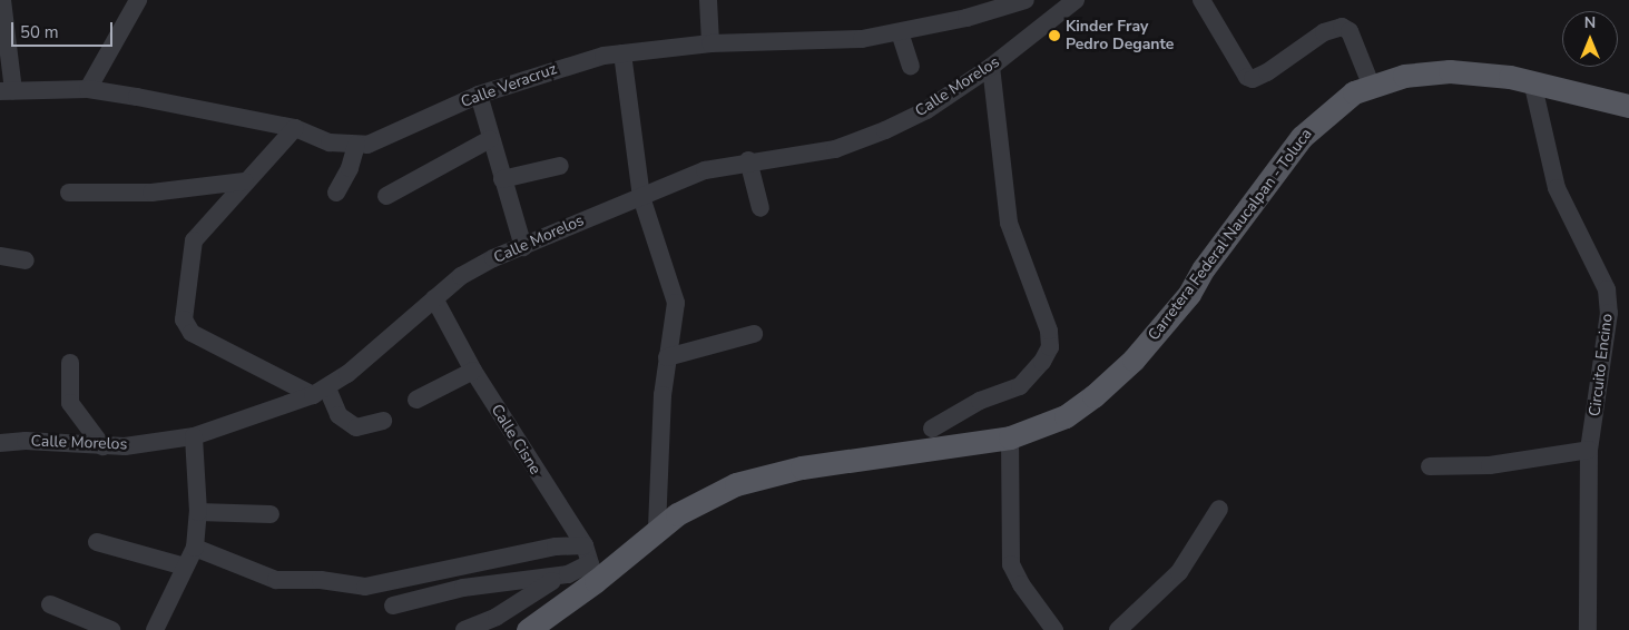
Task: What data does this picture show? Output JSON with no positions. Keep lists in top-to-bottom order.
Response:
{
  "streets": {
    "main road": ["Carretera Federal Naucalpan - Toluca"],
    "street": [
      "Calle Veracruz",
      "Calle Morelos",
      "Circuito Encino",
      "Calle Cisne"
    ]
  },
  "crossings": [
    ["Calle Morelos", "Calle Cisne"],
    ["Carretera Federal Naucalpan - Toluca", "Circuito Encino"],
    ["Carretera Federal Naucalpan - Toluca", "Calle Cisne"]
  ],
  "places": ["Kinder Fray Pedro Degante"],
  "scale_bar": "50 m",
  "north": "top"
}
